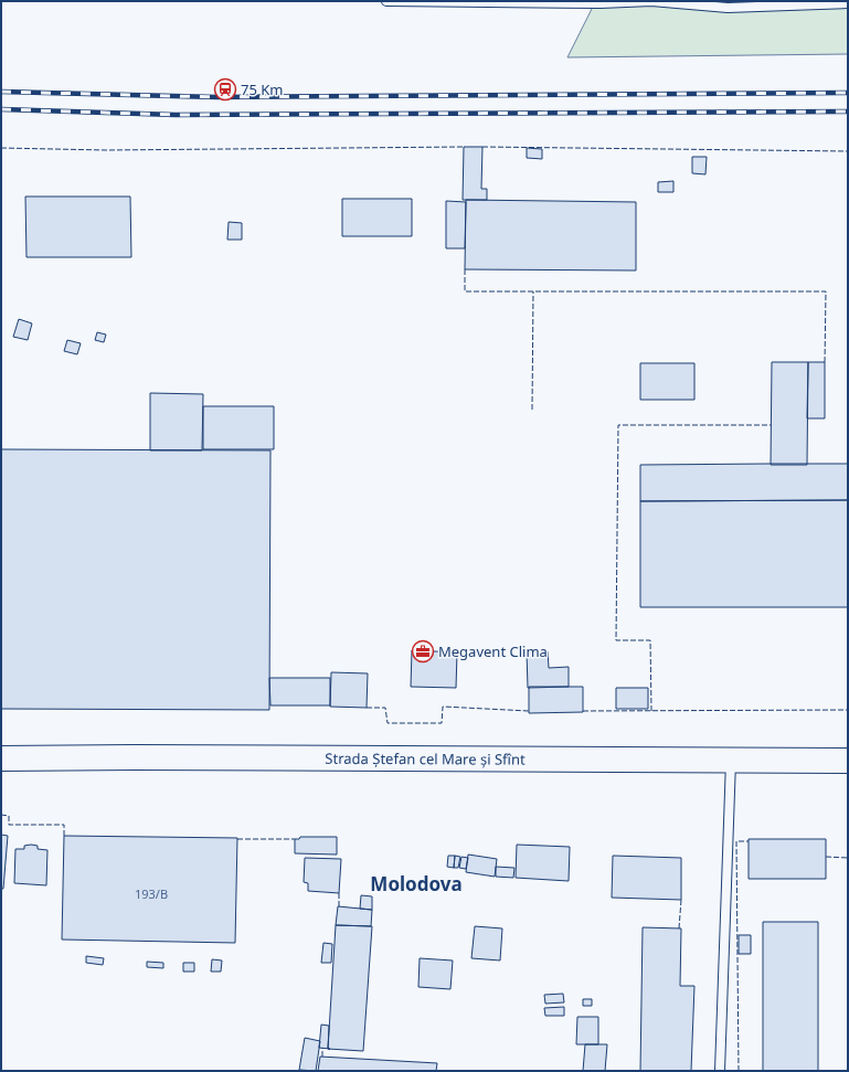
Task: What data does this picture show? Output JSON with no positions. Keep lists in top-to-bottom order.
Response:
{
  "streets": {
    "main road": ["Strada Ștefan cel Mare și Sfînt"]
  },
  "districts": ["Molodova"],
  "places": {
    "station": ["75 Km"],
    "office": ["Megavent Clima"]
  },
  "house_numbers": ["193/B"]
}
